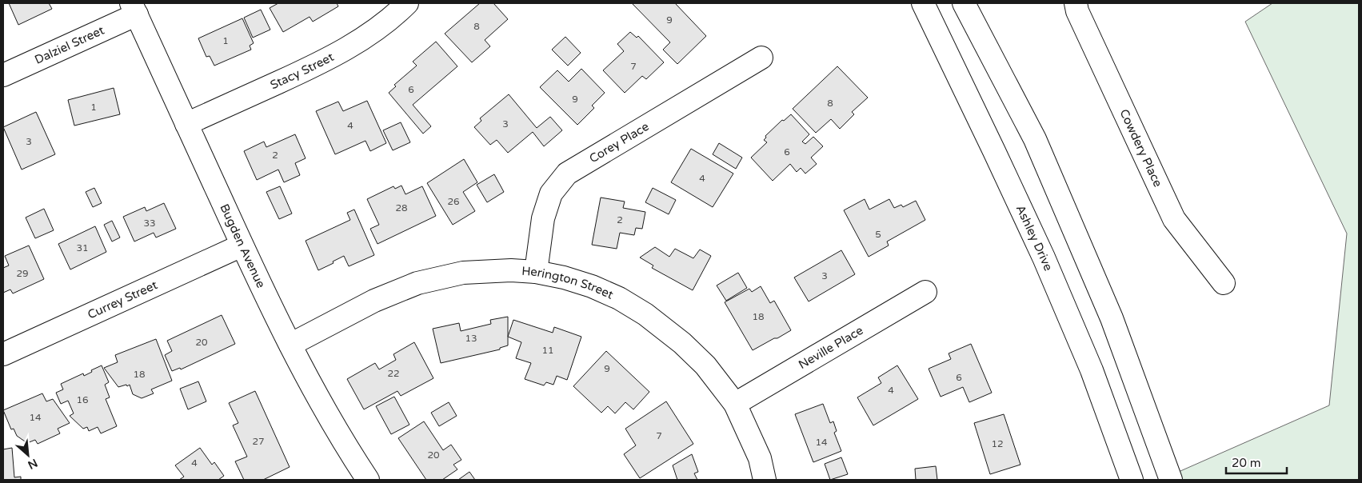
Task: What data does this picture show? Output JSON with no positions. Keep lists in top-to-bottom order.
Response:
{
  "streets": {
    "street": [
      "Dalziel Street",
      "Stacy Street",
      "Corey Place",
      "Cowdery Place",
      "Ashley Drive",
      "Bugden Avenue",
      "Herington Street",
      "Currey Street",
      "Neville Place"
    ]
  },
  "crossings": [
    ["Dalziel Street", "Bugden Avenue"],
    ["Stacy Street", "Bugden Avenue"],
    ["Corey Place", "Herington Street"],
    ["Bugden Avenue", "Herington Street"],
    ["Bugden Avenue", "Currey Street"],
    ["Herington Street", "Neville Place"]
  ],
  "house_numbers": [
    "9",
    "8",
    "1",
    "7",
    "6",
    "9",
    "8",
    "1",
    "3",
    "4",
    "3",
    "6",
    "2",
    "4",
    "26",
    "28",
    "2",
    "33",
    "5",
    "31",
    "29",
    "3",
    "18",
    "13",
    "20",
    "11",
    "9",
    "22",
    "18",
    "6",
    "4",
    "16",
    "14",
    "7",
    "27",
    "14",
    "12",
    "20",
    "4"
  ],
  "scale_bar": "20 m",
  "north": "bottom right"
}
